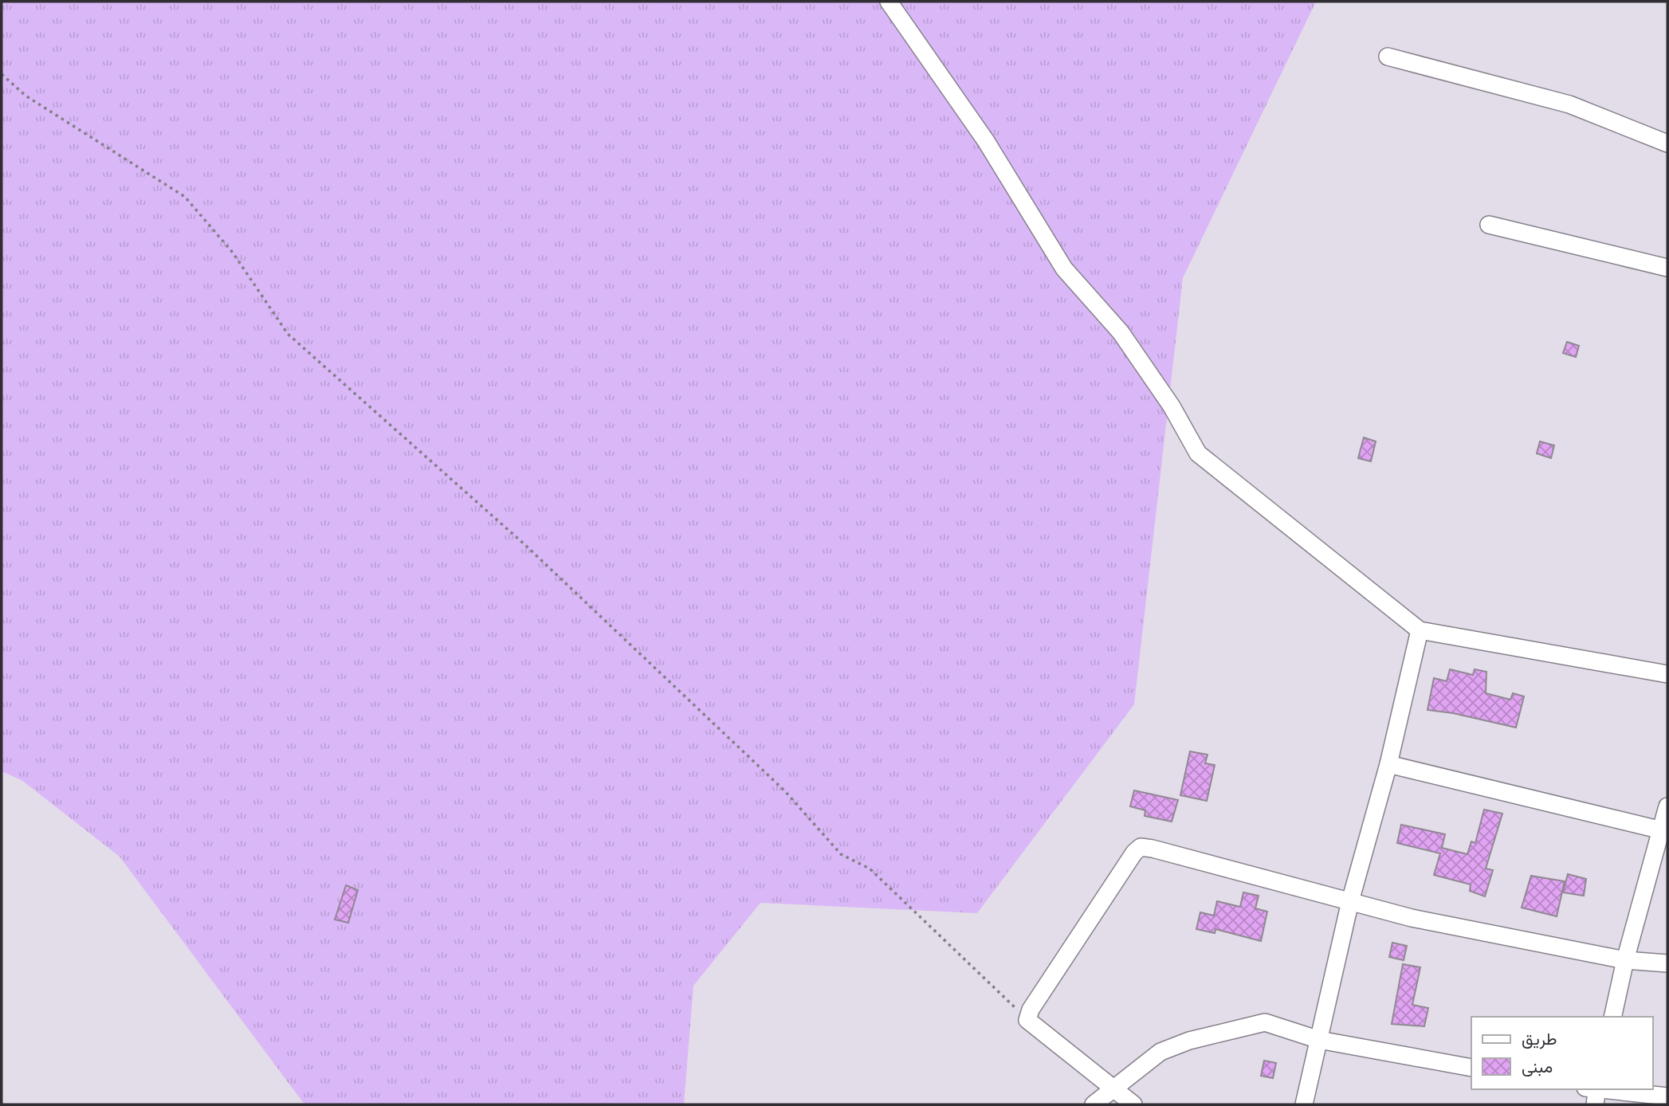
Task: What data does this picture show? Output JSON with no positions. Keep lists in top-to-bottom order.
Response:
{
  "legend": ["طريق", "مبنى"]
}
